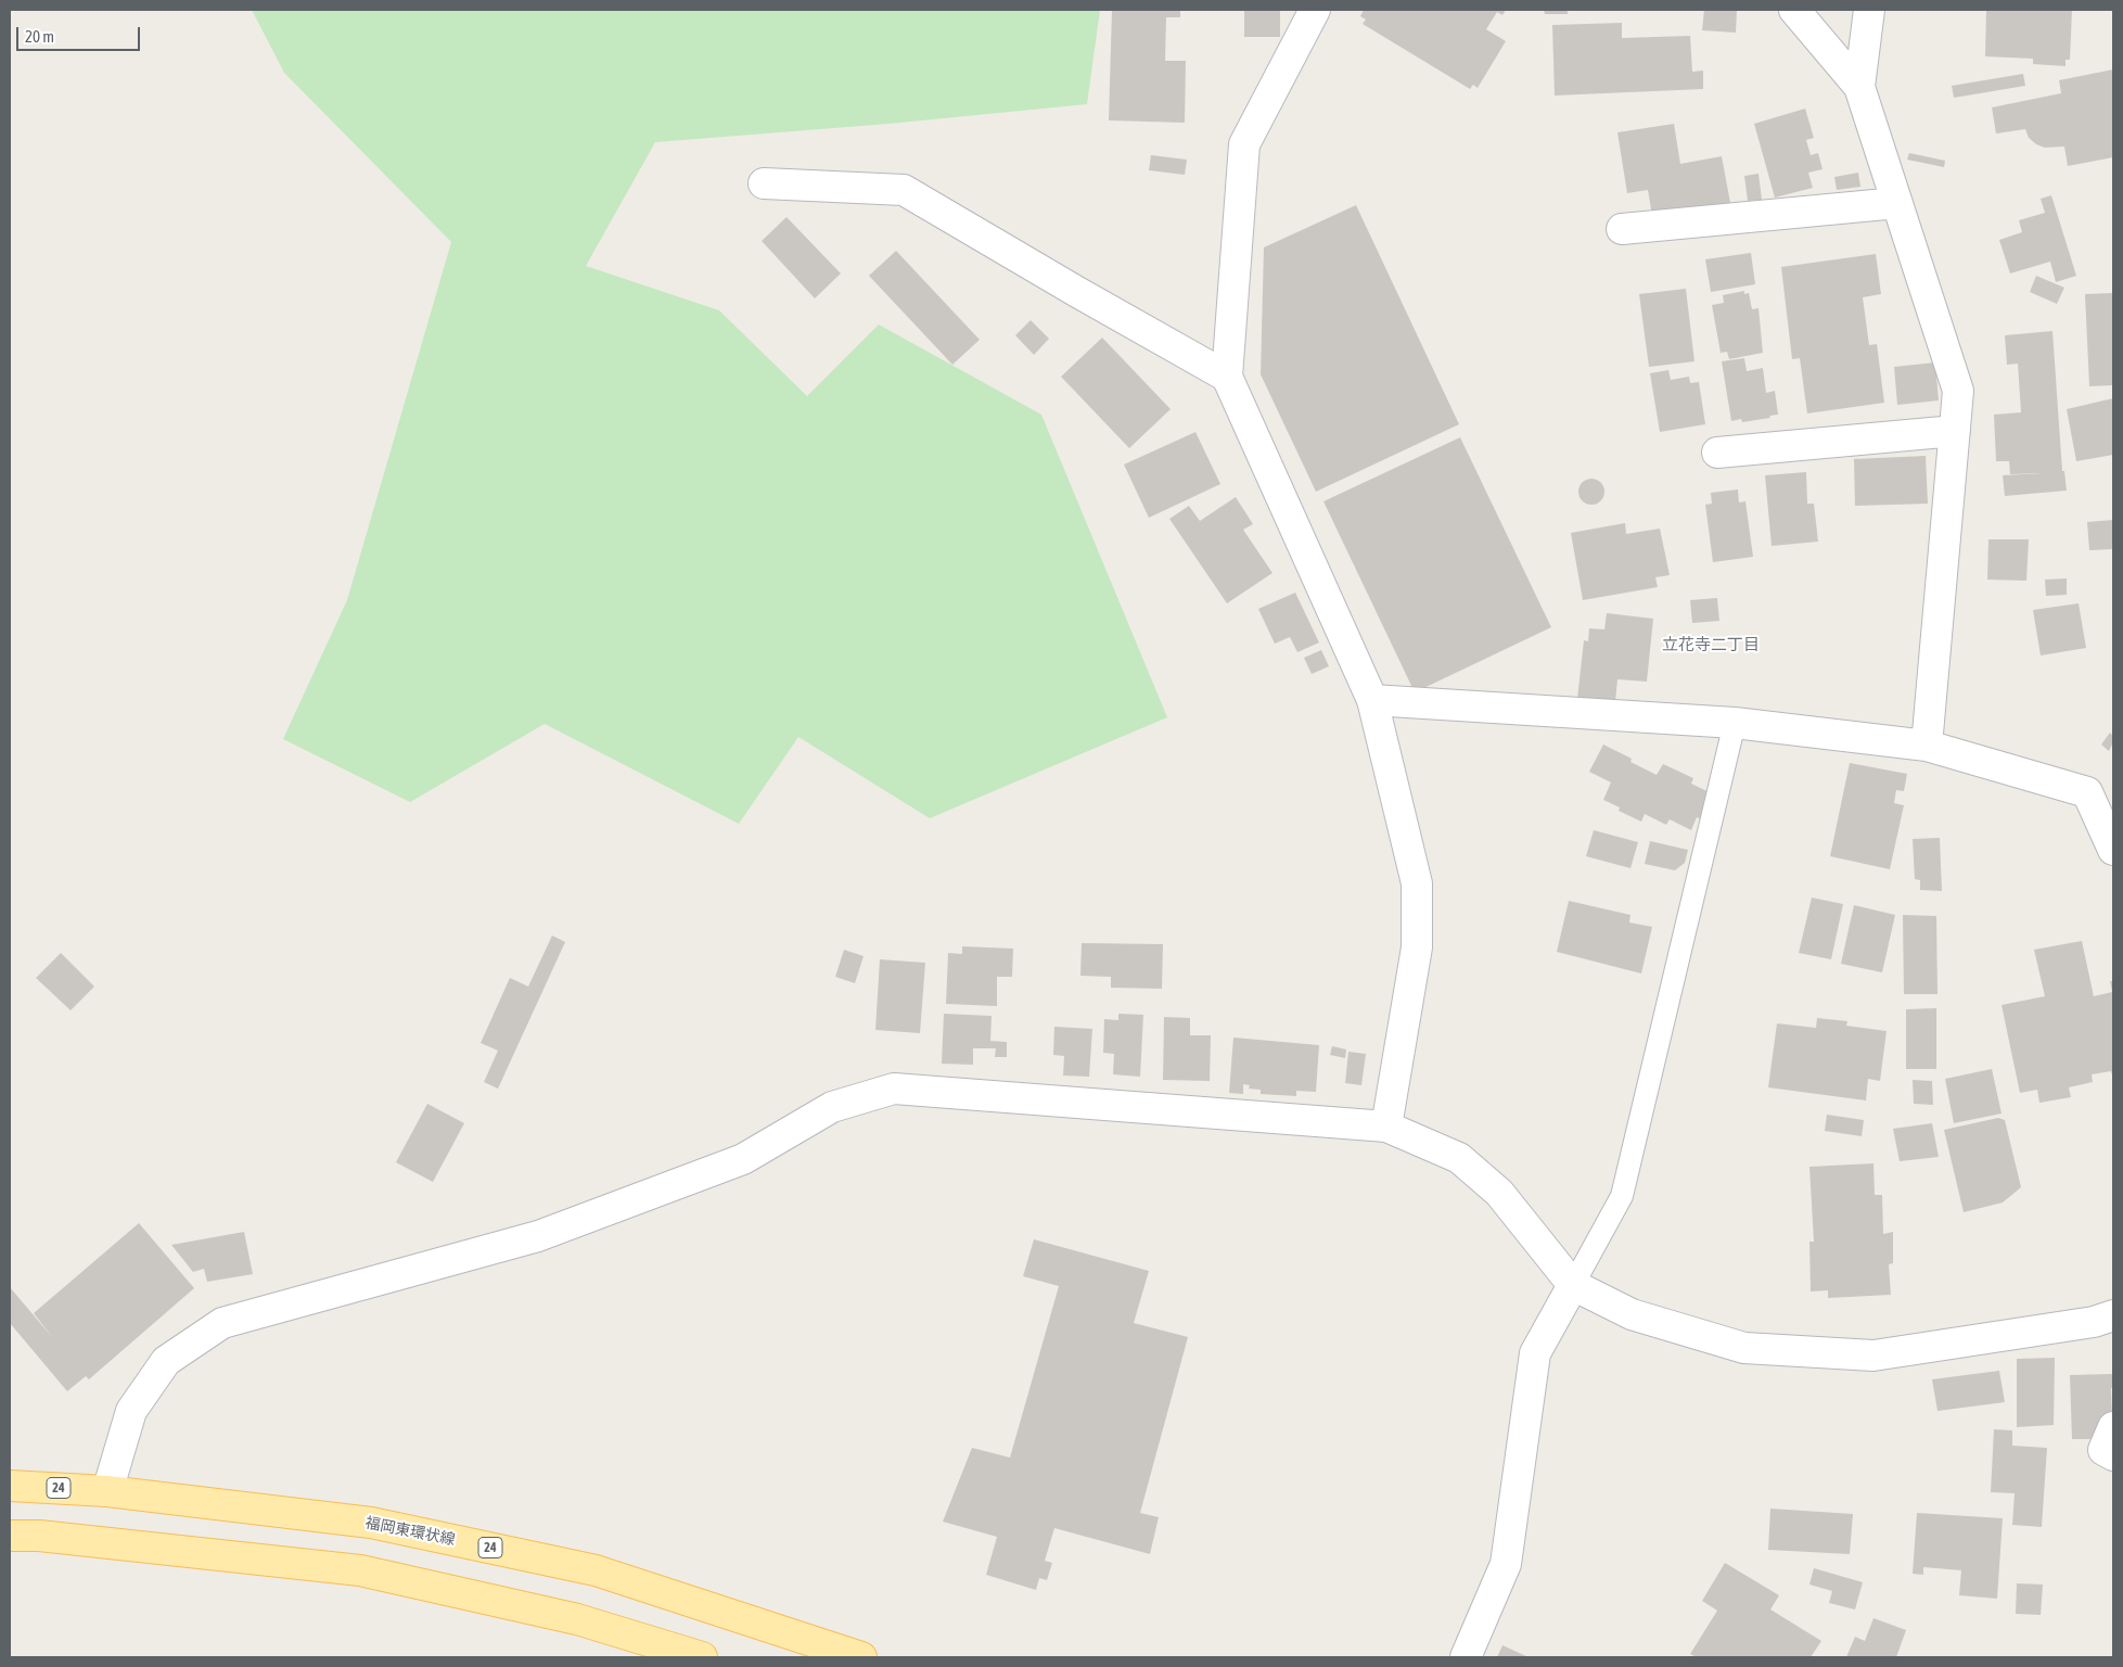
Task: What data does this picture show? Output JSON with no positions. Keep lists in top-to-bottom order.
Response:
{
  "streets": {
    "main road": ["24", "福岡東環状線"]
  },
  "districts": ["立花寺二丁目"],
  "scale_bar": "20 m"
}
